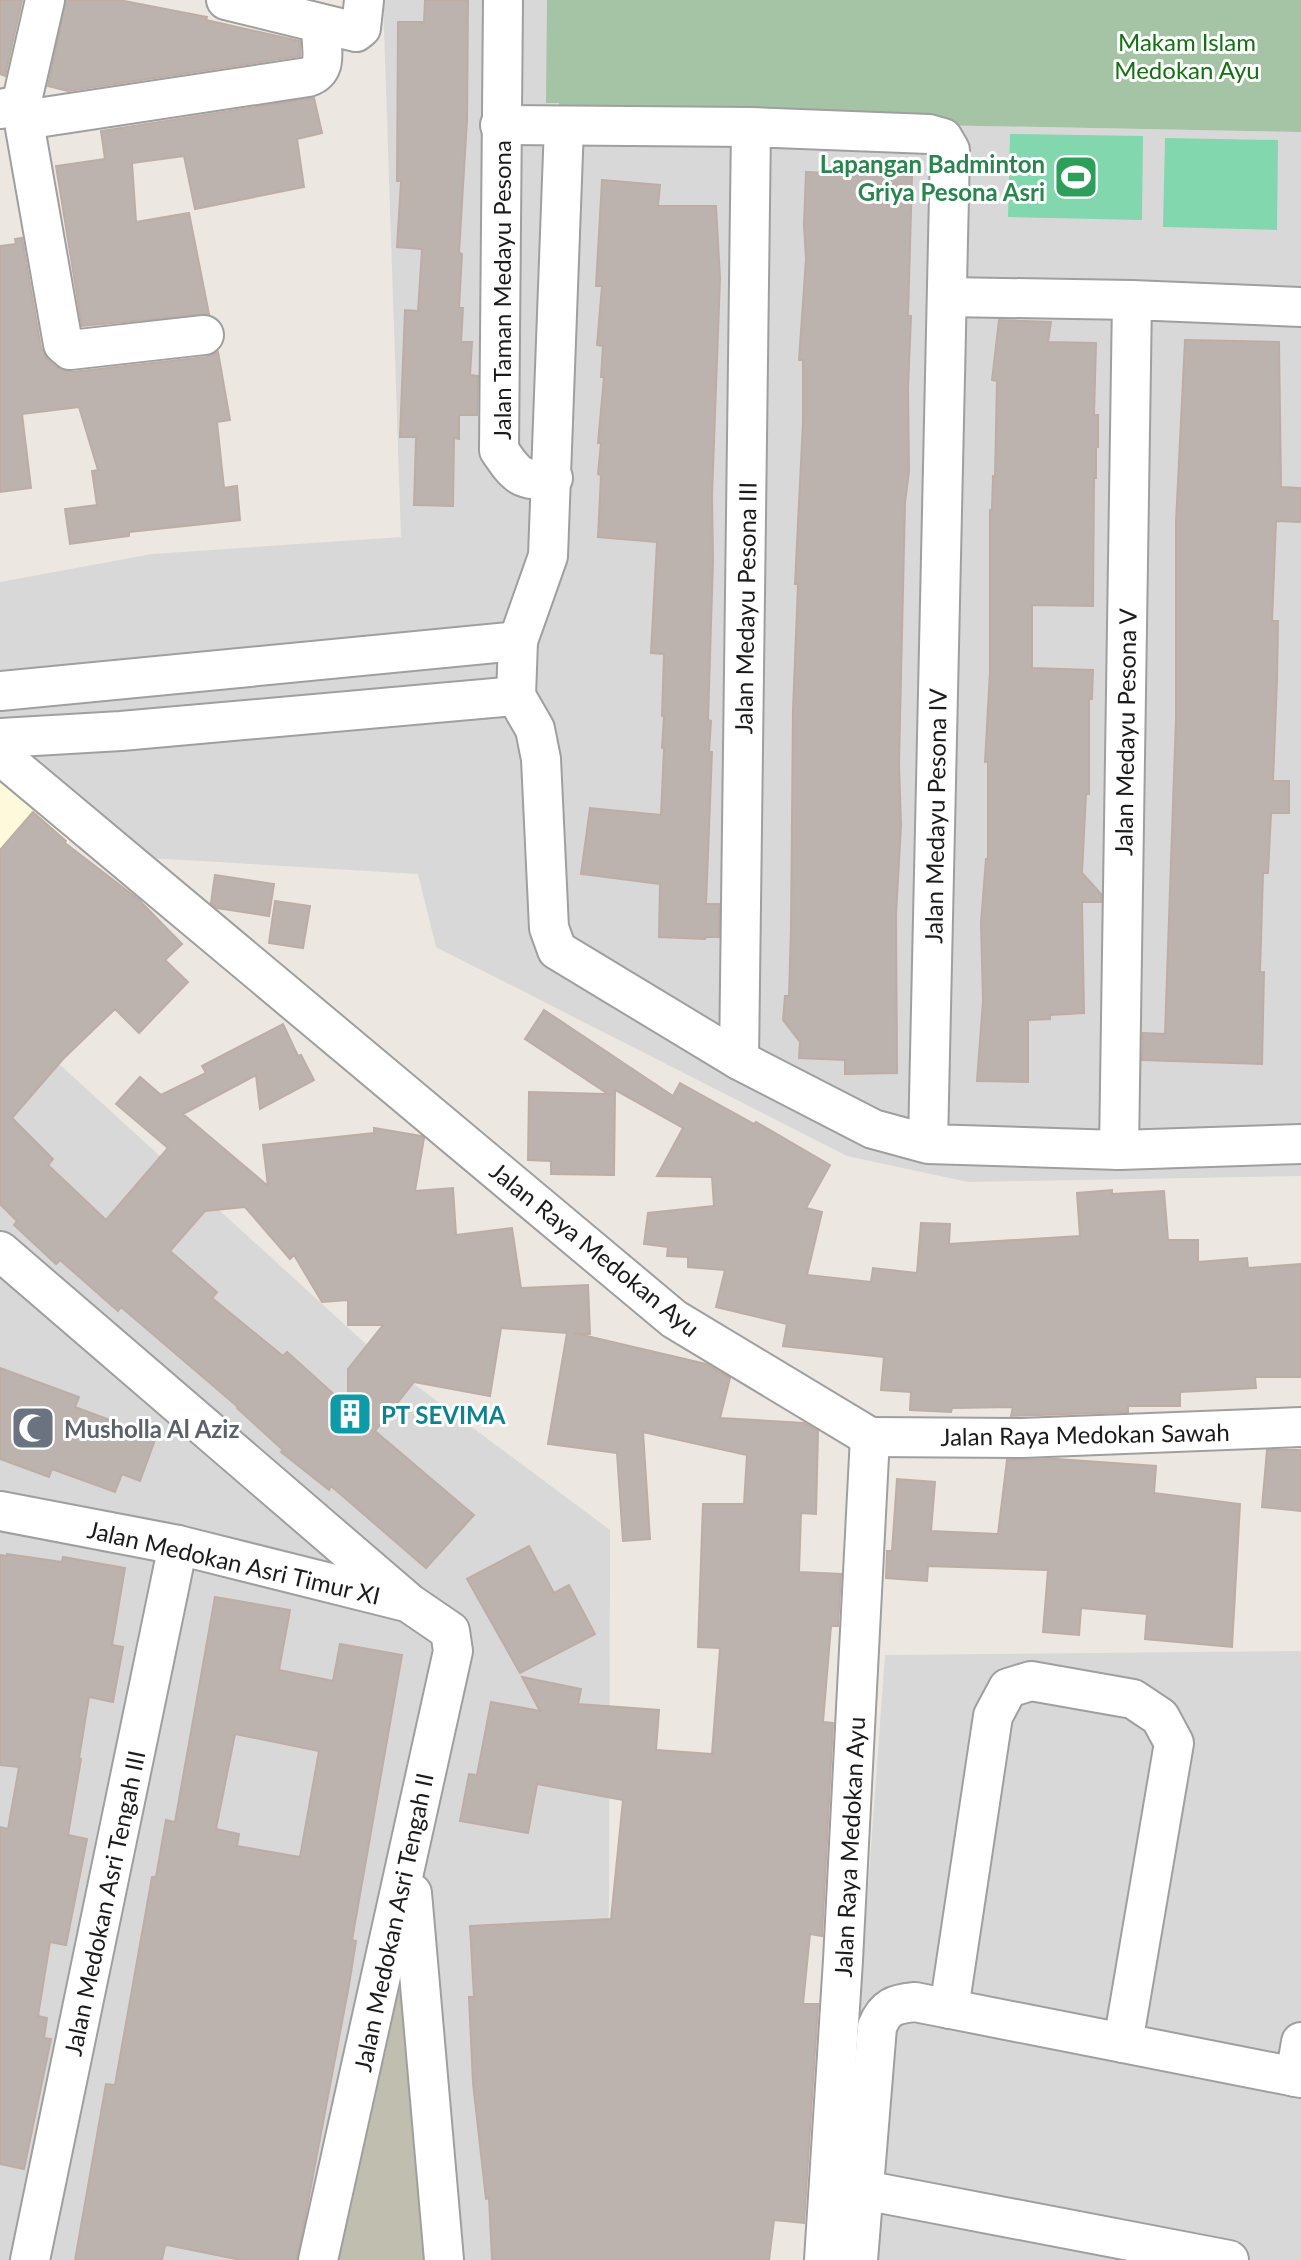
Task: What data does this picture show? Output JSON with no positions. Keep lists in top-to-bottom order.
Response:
{
  "streets": {
    "street": [
      "Jalan Taman Medayu Pesona",
      "Jalan Medayu Pesona III",
      "Jalan Medayu Pesona V",
      "Jalan Medayu Pesona IV",
      "Jalan Raya Medokan Ayu",
      "Jalan Raya Medokan Sawah",
      "Jalan Medokan Asri Timur XI",
      "Jalan Medokan Asri Tengah III",
      "Jalan Medokan Asri Tengah II"
    ]
  },
  "crossings": [
    ["Jalan Medayu Pesona III", "Jalan Medayu Pesona IV"],
    ["Jalan Raya Medokan Ayu", "Jalan Raya Medokan Sawah"],
    ["Jalan Medokan Asri Timur XI", "Jalan Medokan Asri Tengah III"],
    ["Jalan Medokan Asri Timur XI", "Jalan Medokan Asri Tengah II"]
  ],
  "parks": ["Makam Islam Medokan Ayu"],
  "places": {
    "sports": ["Lapangan Badminton Griya Pesona Asri"],
    "building": ["PT SEVIMA"],
    "mosque": ["Musholla Al Aziz"]
  }
}
